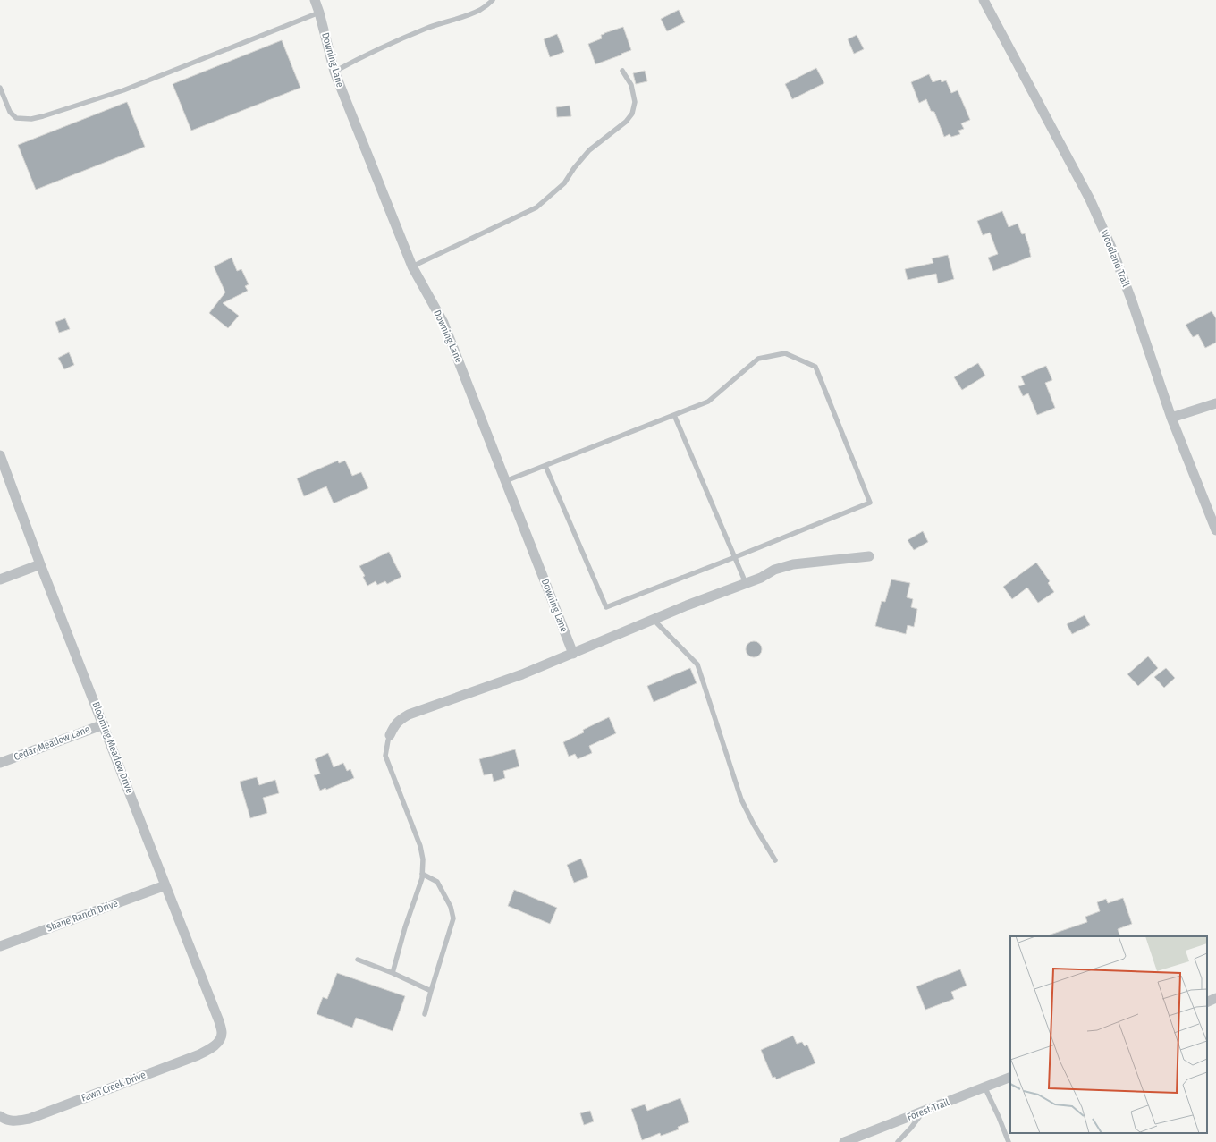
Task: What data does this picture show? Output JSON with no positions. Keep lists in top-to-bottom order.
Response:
{
  "streets": {
    "street": [
      "Downing Lane",
      "Woodland Trail",
      "Cedar Meadow Lane",
      "Blooming Meadow Drive",
      "Shane Ranch Drive",
      "Fawn Creek Drive",
      "Forest Trail"
    ]
  },
  "crossings": [
    ["Cedar Meadow Lane", "Blooming Meadow Drive"],
    ["Blooming Meadow Drive", "Shane Ranch Drive"],
    ["Blooming Meadow Drive", "Fawn Creek Drive"]
  ]
}
